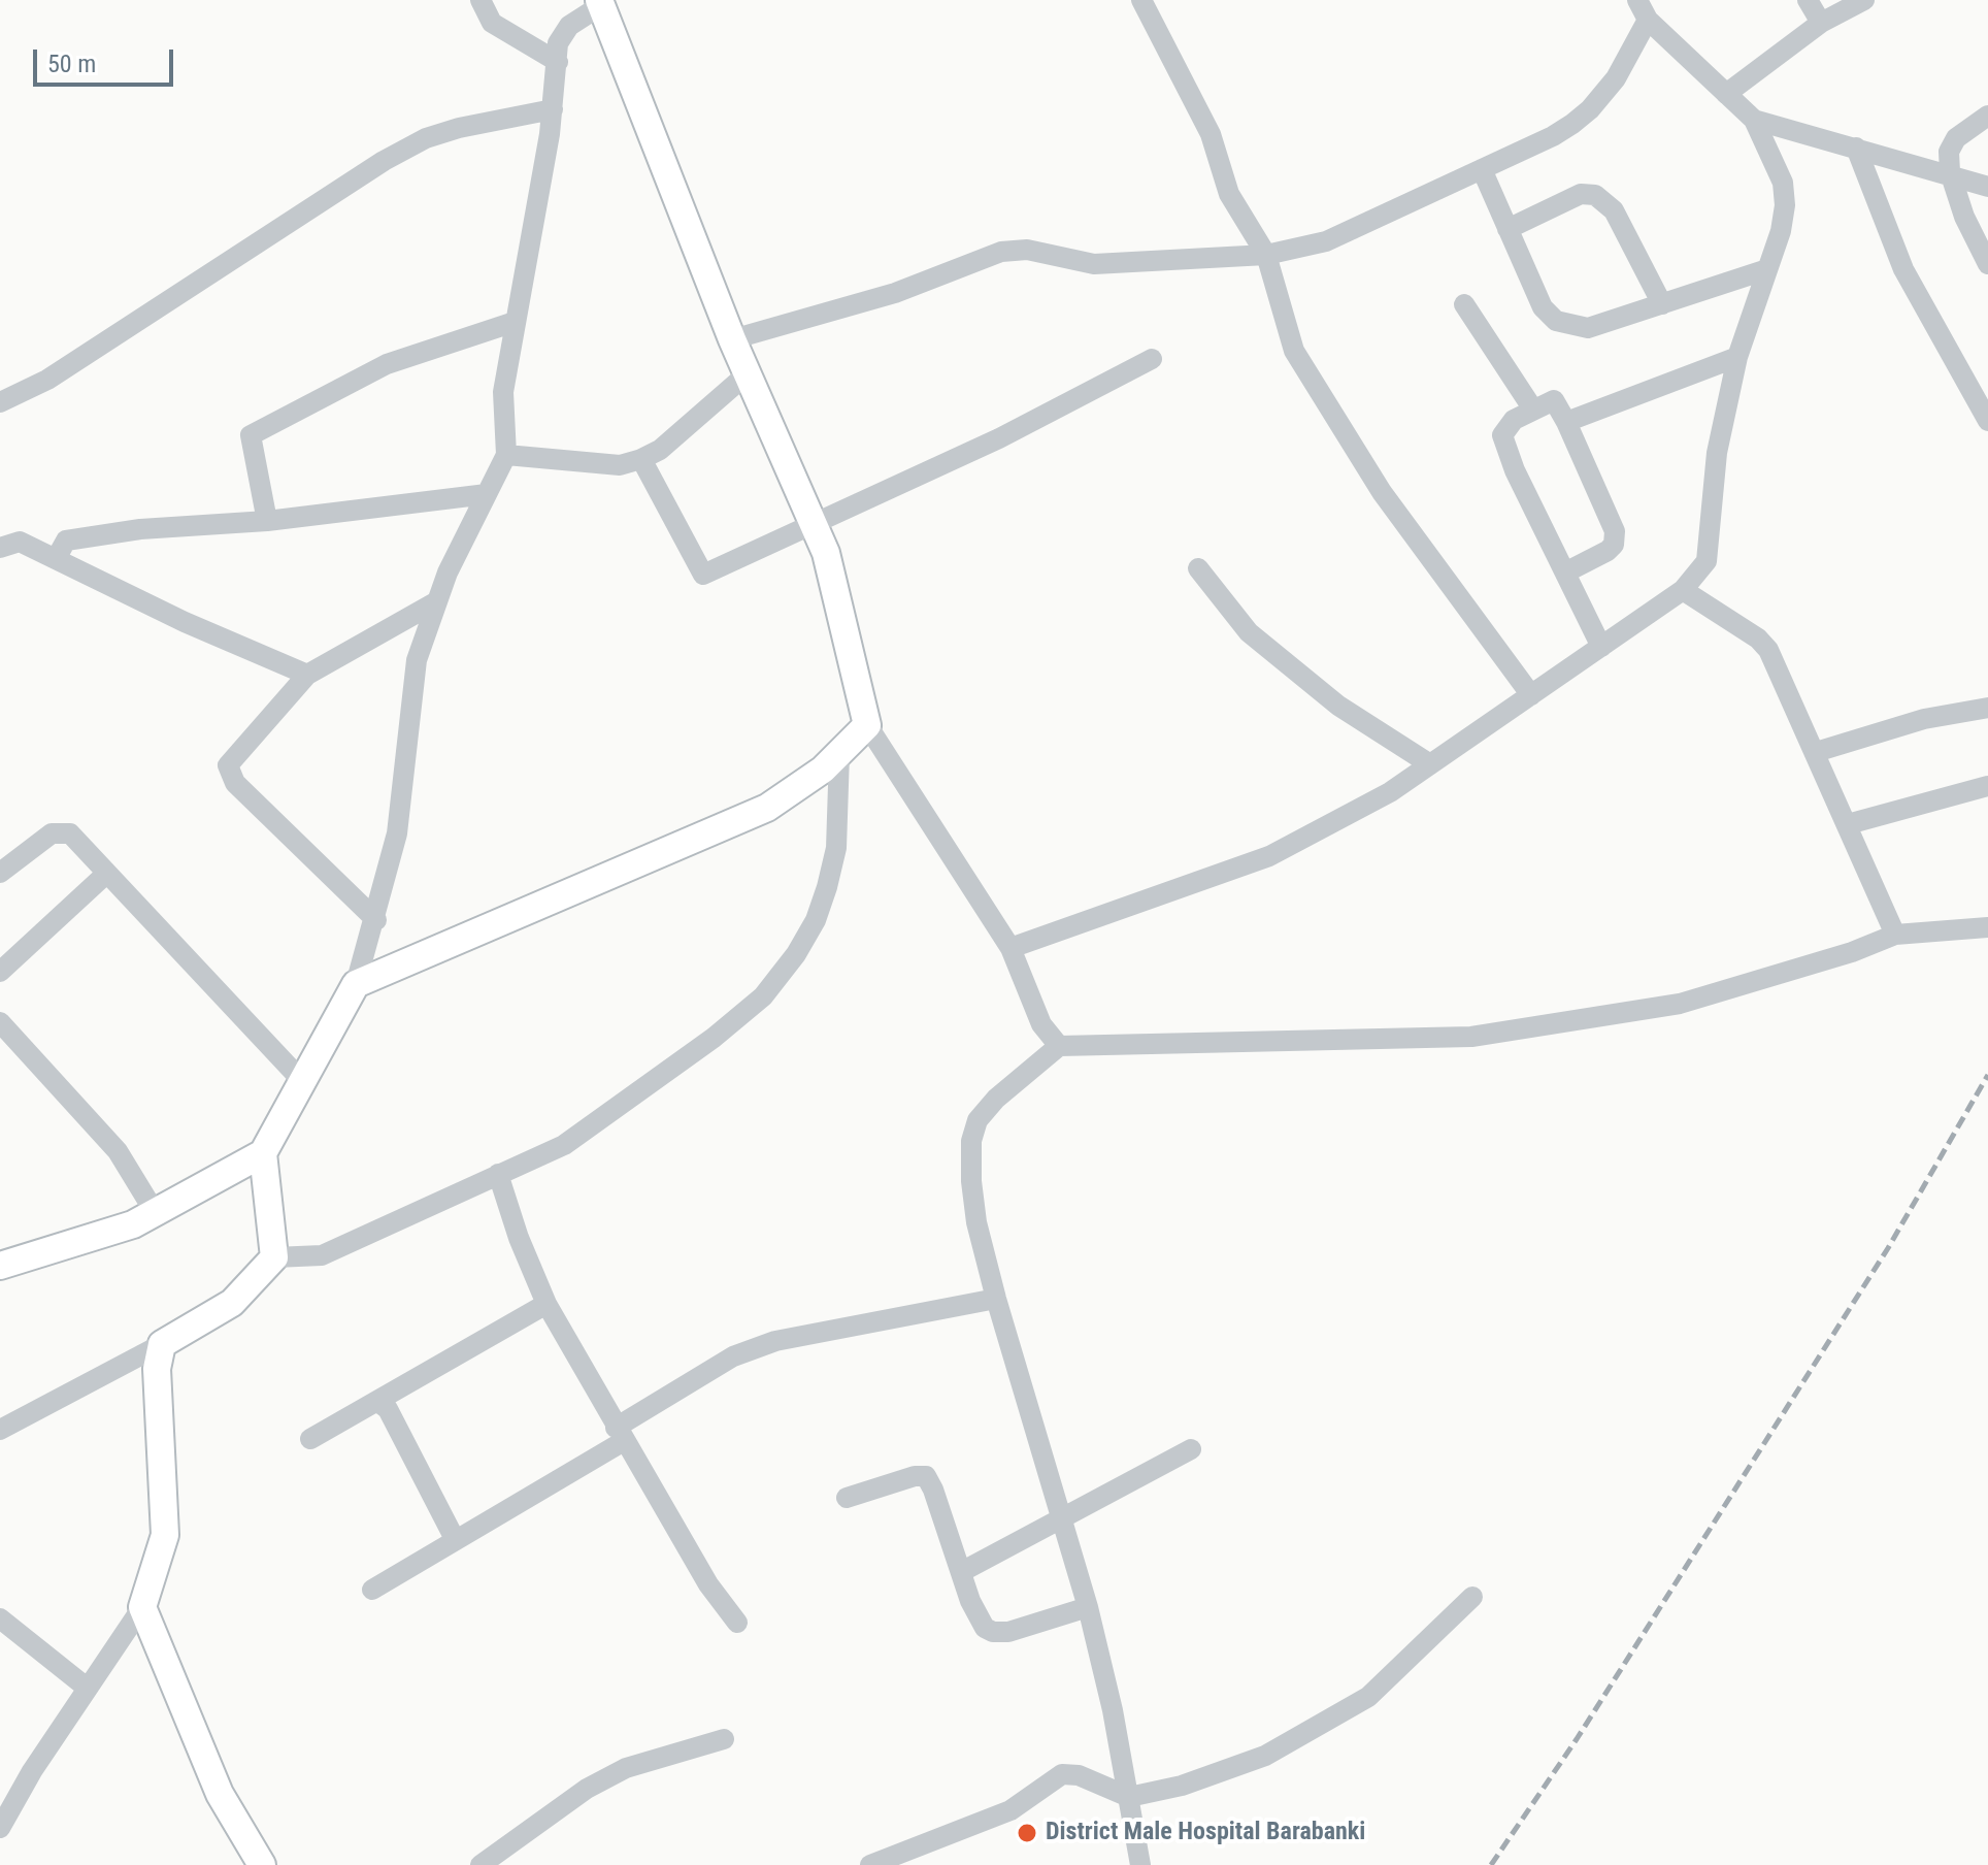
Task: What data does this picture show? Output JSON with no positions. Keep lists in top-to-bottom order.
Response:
{
  "places": ["District Male Hospital Barabanki"],
  "scale_bar": "50 m"
}
